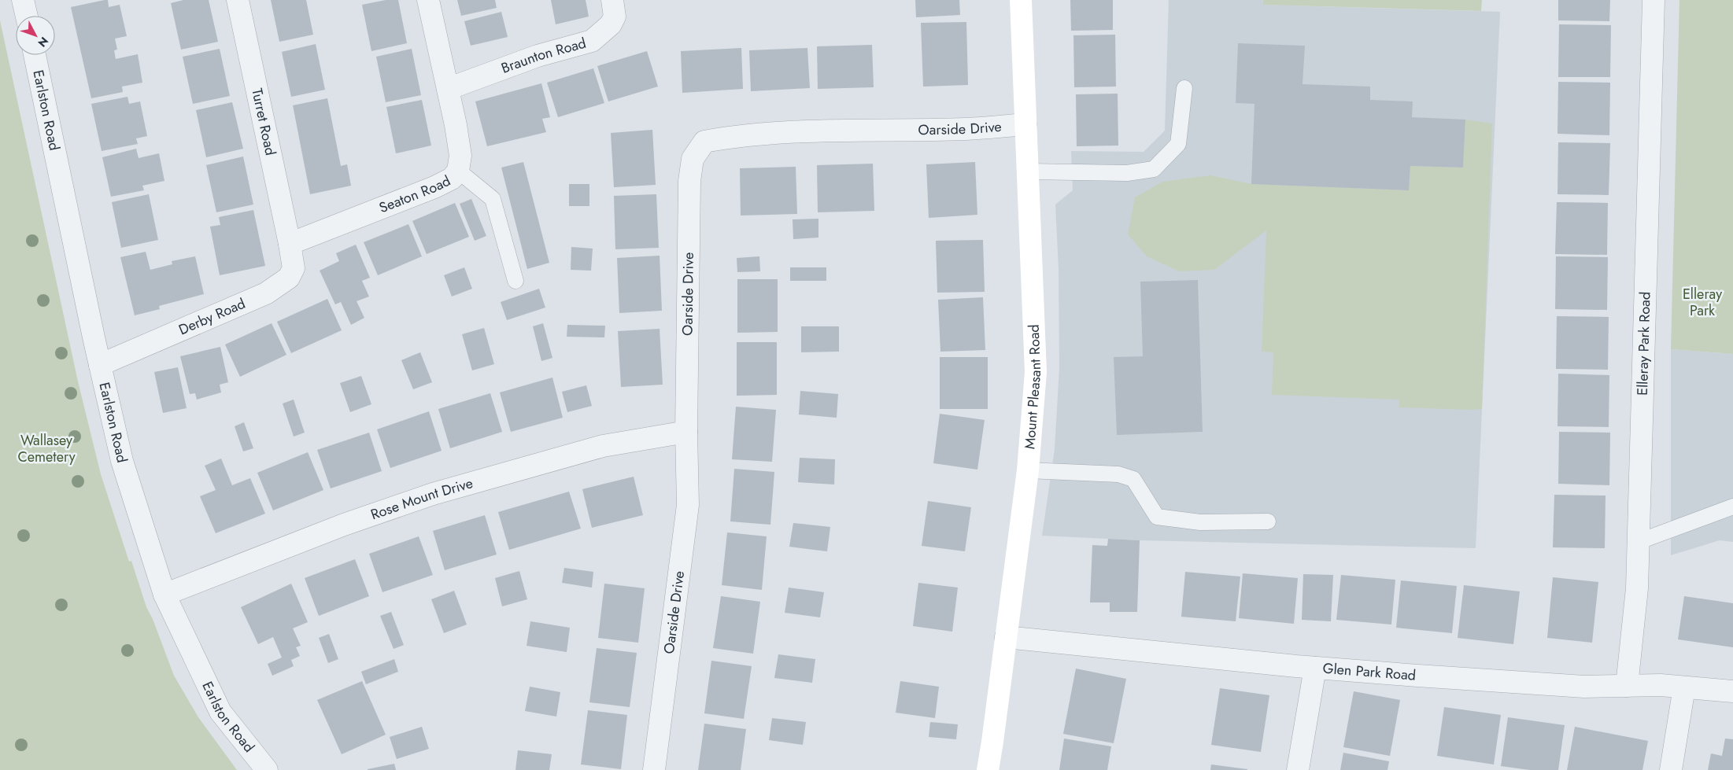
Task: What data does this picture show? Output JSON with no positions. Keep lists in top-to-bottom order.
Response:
{
  "streets": {
    "street": [
      "Braunton Road",
      "Earlston Road",
      "Turret Road",
      "Oarside Drive",
      "Seaton Road",
      "Derby Road",
      "Elleray Park Road",
      "Mount Pleasant Road",
      "Rose Mount Drive",
      "Glen Park Road"
    ]
  },
  "crossings": [
    ["Braunton Road", "Seaton Road"],
    ["Earlston Road", "Derby Road"],
    ["Earlston Road", "Rose Mount Drive"],
    ["Turret Road", "Seaton Road"],
    ["Turret Road", "Derby Road"],
    ["Oarside Drive", "Mount Pleasant Road"],
    ["Oarside Drive", "Rose Mount Drive"],
    ["Seaton Road", "Derby Road"],
    ["Elleray Park Road", "Glen Park Road"],
    ["Mount Pleasant Road", "Glen Park Road"]
  ],
  "parks": ["Elleray Park", "Wallasey Cemetery"],
  "north": "bottom right"
}
